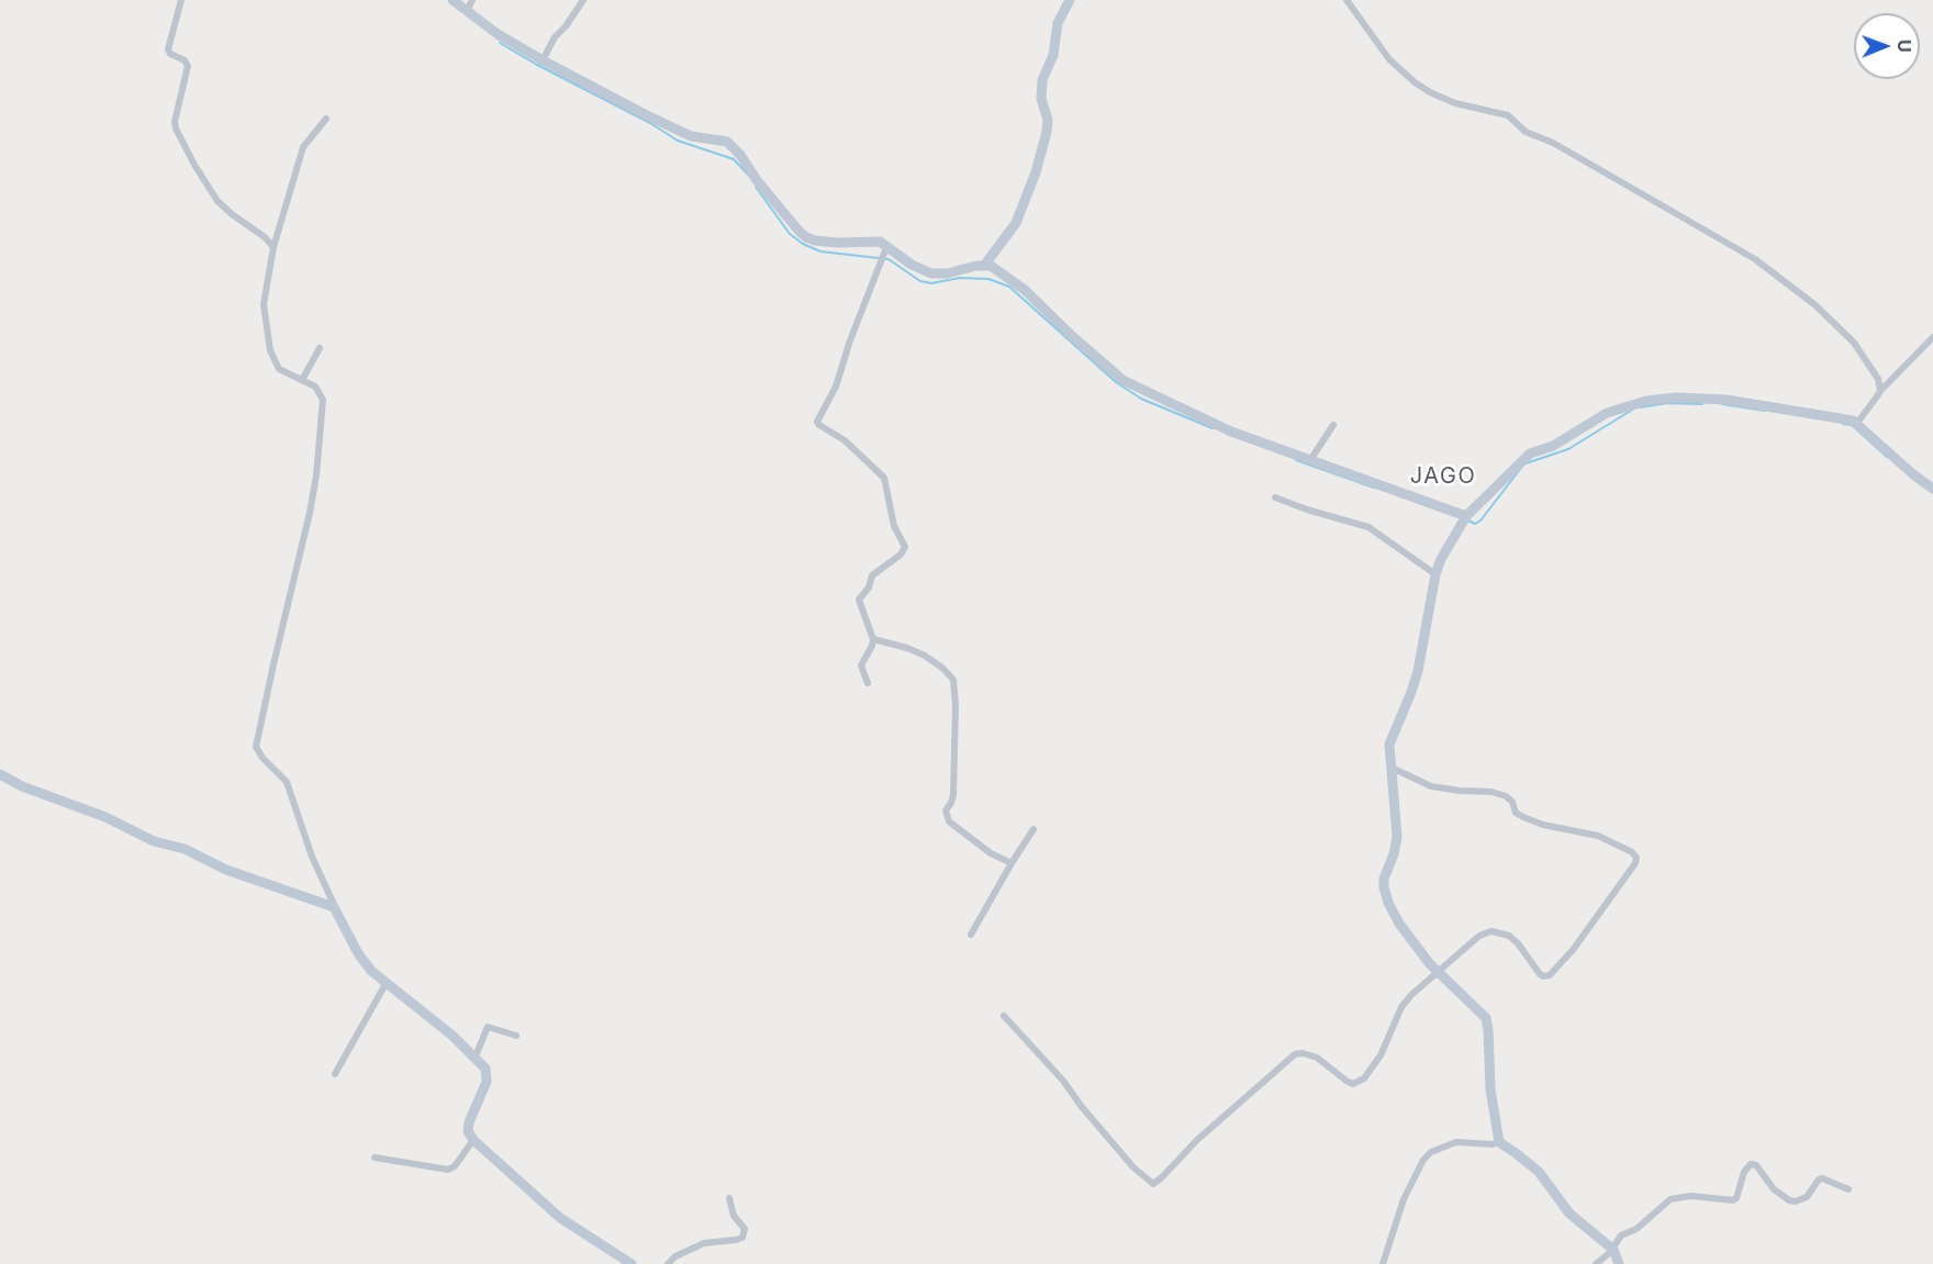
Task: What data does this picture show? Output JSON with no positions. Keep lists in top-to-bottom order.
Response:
{
  "districts": ["JAGO"],
  "north": "right"
}
